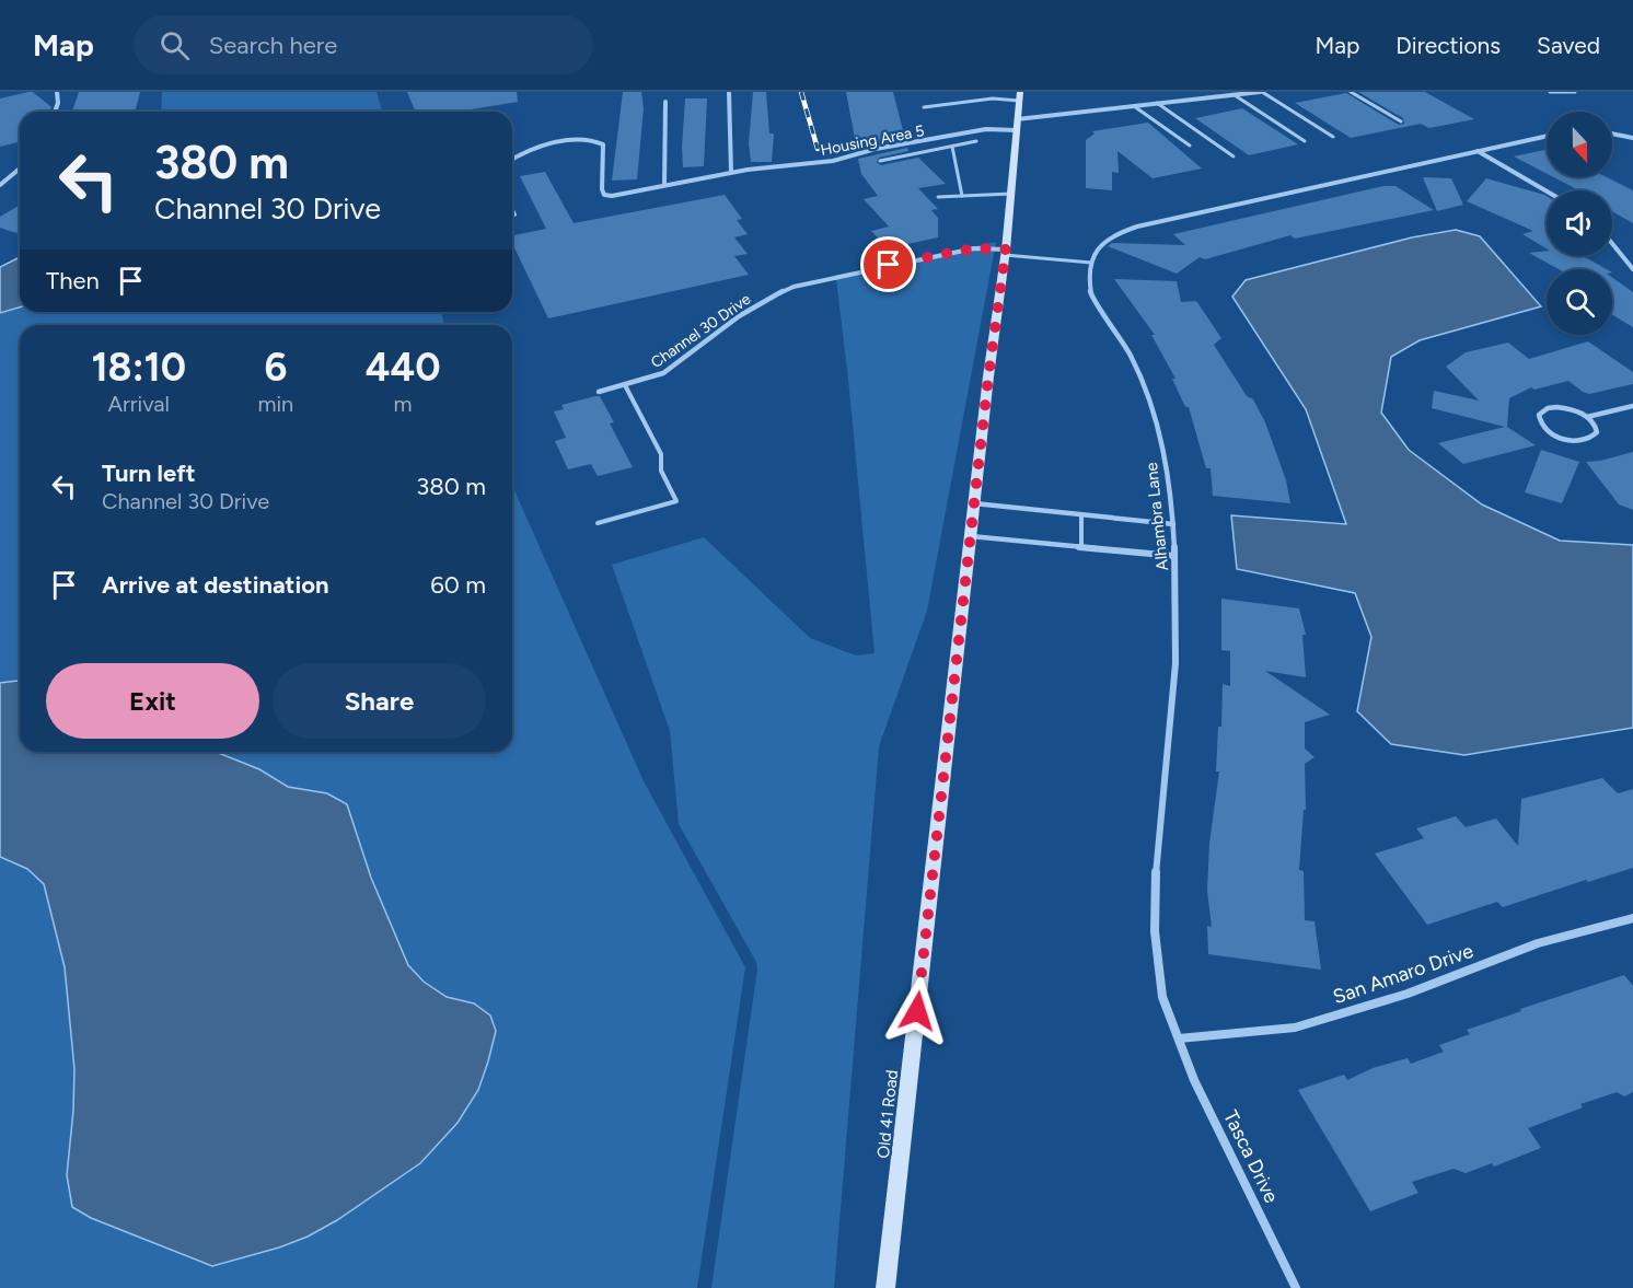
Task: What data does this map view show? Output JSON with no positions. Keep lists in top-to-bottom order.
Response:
{
  "streets": {
    "street": [
      "Housing Area 5",
      "Channel 30 Drive",
      "Alhambra Lane",
      "San Amaro Drive",
      "Old 41 Road",
      "Tasca Drive"
    ]
  },
  "crossings": [
    ["Housing Area 5", "Old 41 Road"],
    ["Channel 30 Drive", "Old 41 Road"],
    ["Alhambra Lane", "San Amaro Drive"],
    ["Alhambra Lane", "Tasca Drive"],
    ["San Amaro Drive", "Tasca Drive"]
  ],
  "north": "bottom",
  "page": {
    "header": "Map",
    "search": "Search here",
    "nav": ["Map", "Directions", "Saved"],
    "turn": ["380 m", "Channel 30 Drive"],
    "then": "Then",
    "eta": [
      "18:10",
      "Arrival",
      "6",
      "min",
      "440",
      "m"
    ],
    "list": [
      {
        "name": "Turn left",
        "note": "Channel 30 Drive",
        "value": "380 m"
      },
      {
        "name": "Arrive at destination",
        "value": "60 m"
      }
    ],
    "buttons": ["Exit", "Share"]
  }
}
